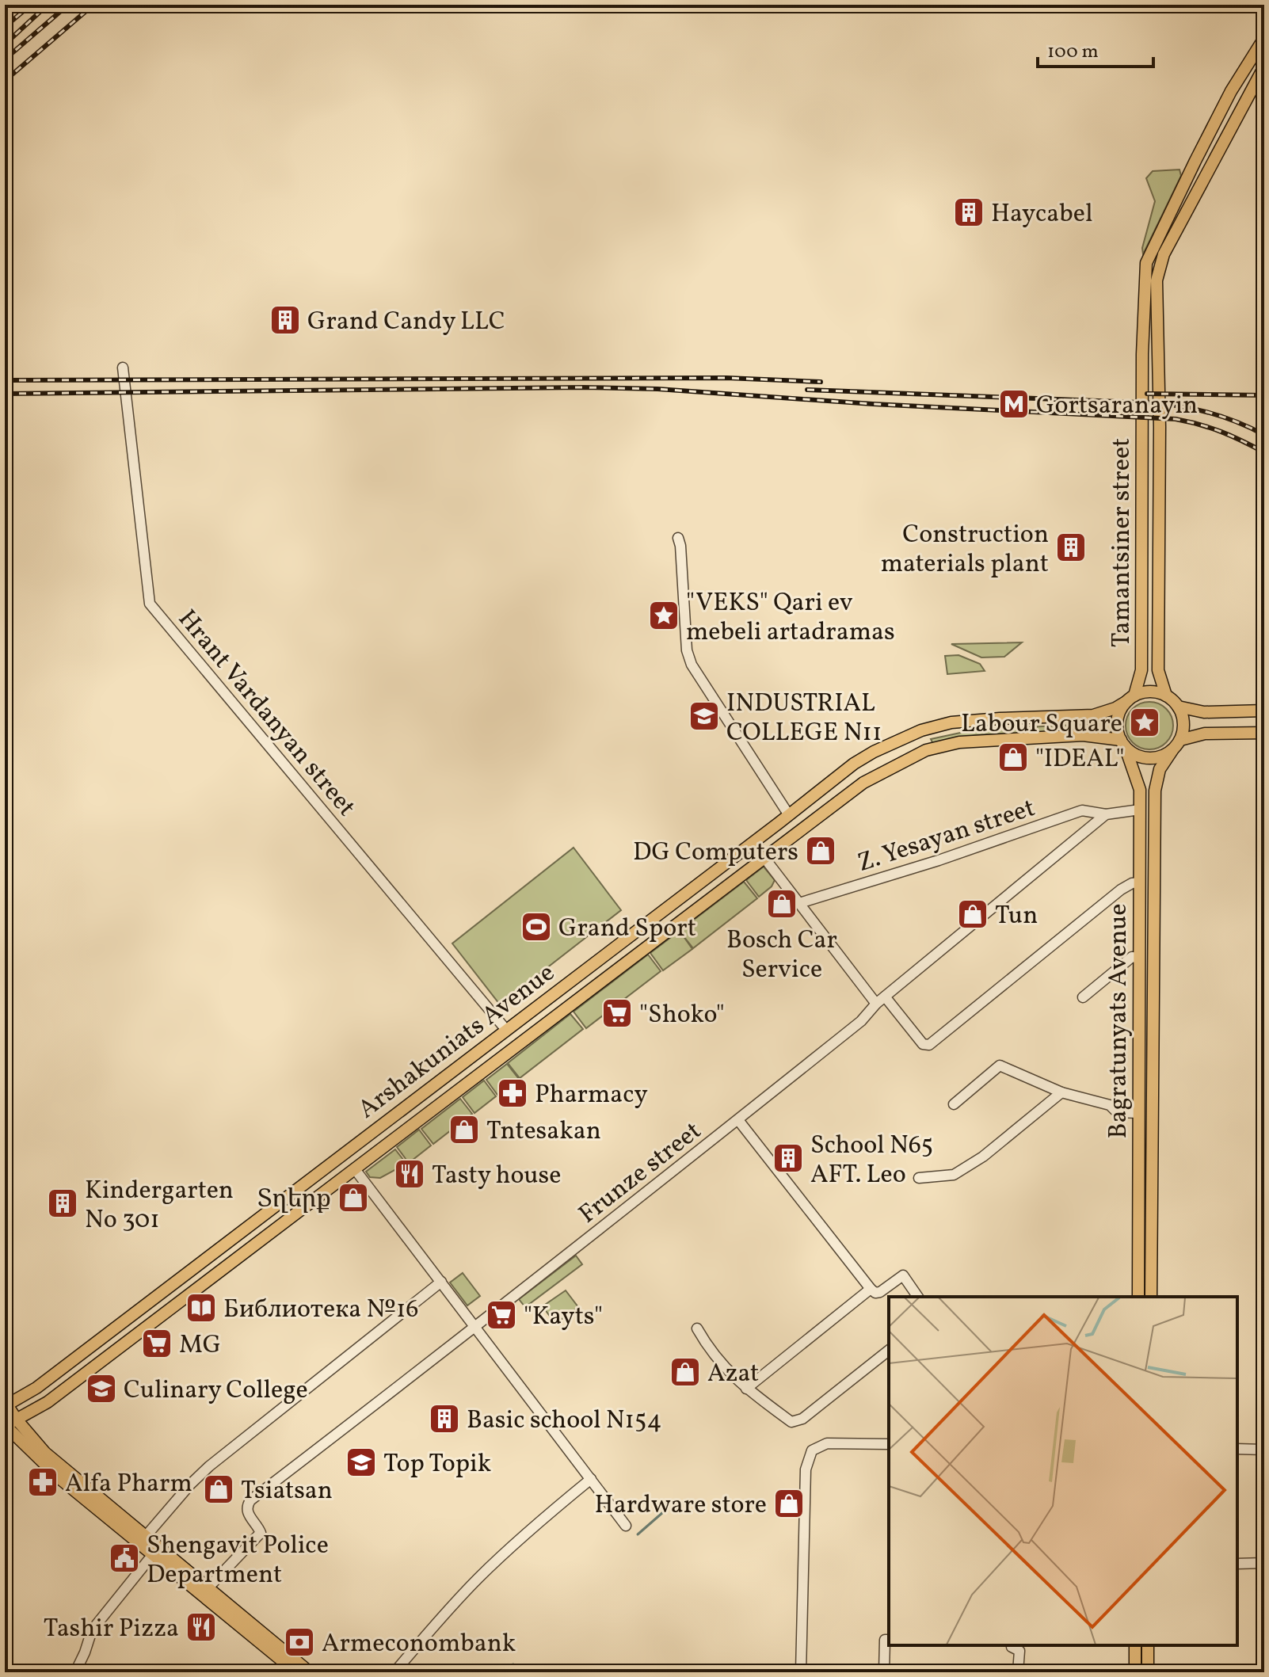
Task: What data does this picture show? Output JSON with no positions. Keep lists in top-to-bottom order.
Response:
{
  "streets": {
    "main road": ["Tamantsiner street", "Bagratunyats Avenue", "Arshakuniats Avenue"],
    "street": ["Hrant Vardanyan street", "Z. Yesayan street", "Frunze street"]
  },
  "crossings": [
    ["Tamantsiner street", "Bagratunyats Avenue"],
    ["Tamantsiner street", "Arshakuniats Avenue"],
    ["Hrant Vardanyan street", "Arshakuniats Avenue"],
    ["Z. Yesayan street", "Frunze street"],
    ["Bagratunyats Avenue", "Arshakuniats Avenue"]
  ],
  "places": {
    "building": [
      "Haycabel",
      "Grand Candy LLC",
      "Construction materials plant",
      "School N65 AFT. Leo",
      "Kindergarten No 301",
      "Basic school N154"
    ],
    "metro station": ["Gortsaranayin"],
    "place": ["\"VEKS\" Qari ev mebeli artadramas", "Labour Square"],
    "school or university": ["INDUSTRIAL COLLEGE N11", "Culinary College", "Top Topik"],
    "shop": [
      "\"IDEAL\"",
      "DG Computers",
      "Bosch Car Service",
      "Tun",
      "Tntesakan",
      "Տղերք",
      "Azat",
      "Tsiatsan",
      "Hardware store"
    ],
    "sports": ["Grand Sport"],
    "supermarket": ["\"Shoko\"", "\"Kayts\"", "MG"],
    "pharmacy": ["Pharmacy", "Alfa Pharm"],
    "restaurant": ["Tasty house", "Tashir Pizza"],
    "library": ["Библиотека №16"],
    "public building": ["Shengavit Police Department"],
    "bank": ["Armeconombank"]
  },
  "scale_bar": "100 m"
}
